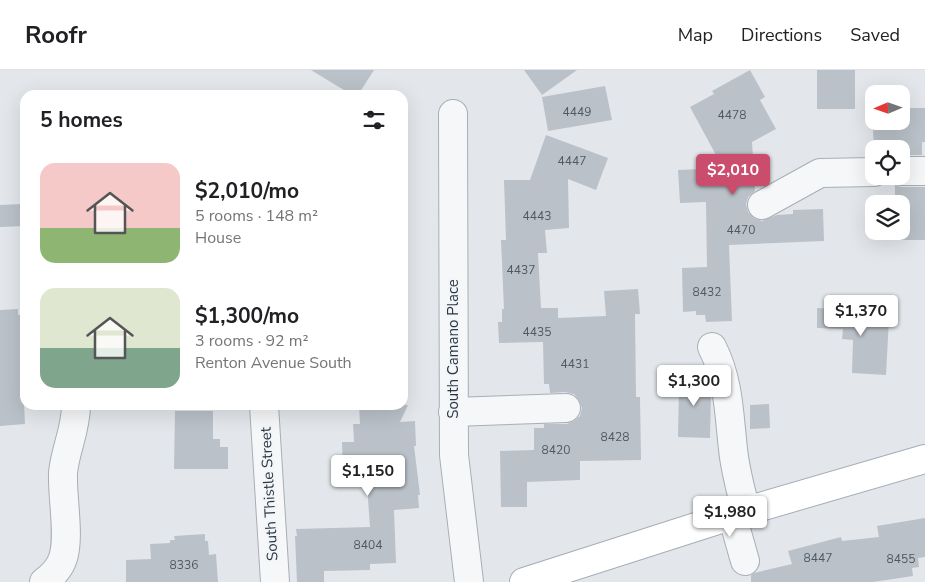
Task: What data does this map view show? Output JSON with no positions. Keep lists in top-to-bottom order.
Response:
{
  "streets": {
    "street": ["South Camano Place", "South Thistle Street"]
  },
  "house_numbers": [
    "4449",
    "4478",
    "4447",
    "4443",
    "4470",
    "4437",
    "8432",
    "4435",
    "4431",
    "8428",
    "8420",
    "8404",
    "8447",
    "8455",
    "8336"
  ],
  "north": "left",
  "page": {
    "header": "Roofr",
    "nav": ["Map", "Directions", "Saved"],
    "heading": "5 homes",
    "list": [
      {
        "name": "$2,010/mo",
        "note": "5 rooms · 148 m² · House"
      },
      {
        "name": "$1,300/mo",
        "note": "3 rooms · 92 m² · Renton Avenue South"
      }
    ],
    "price": [
      "$2,010",
      "$1,370",
      "$1,300",
      "$1,150",
      "$1,980"
    ]
  }
}
